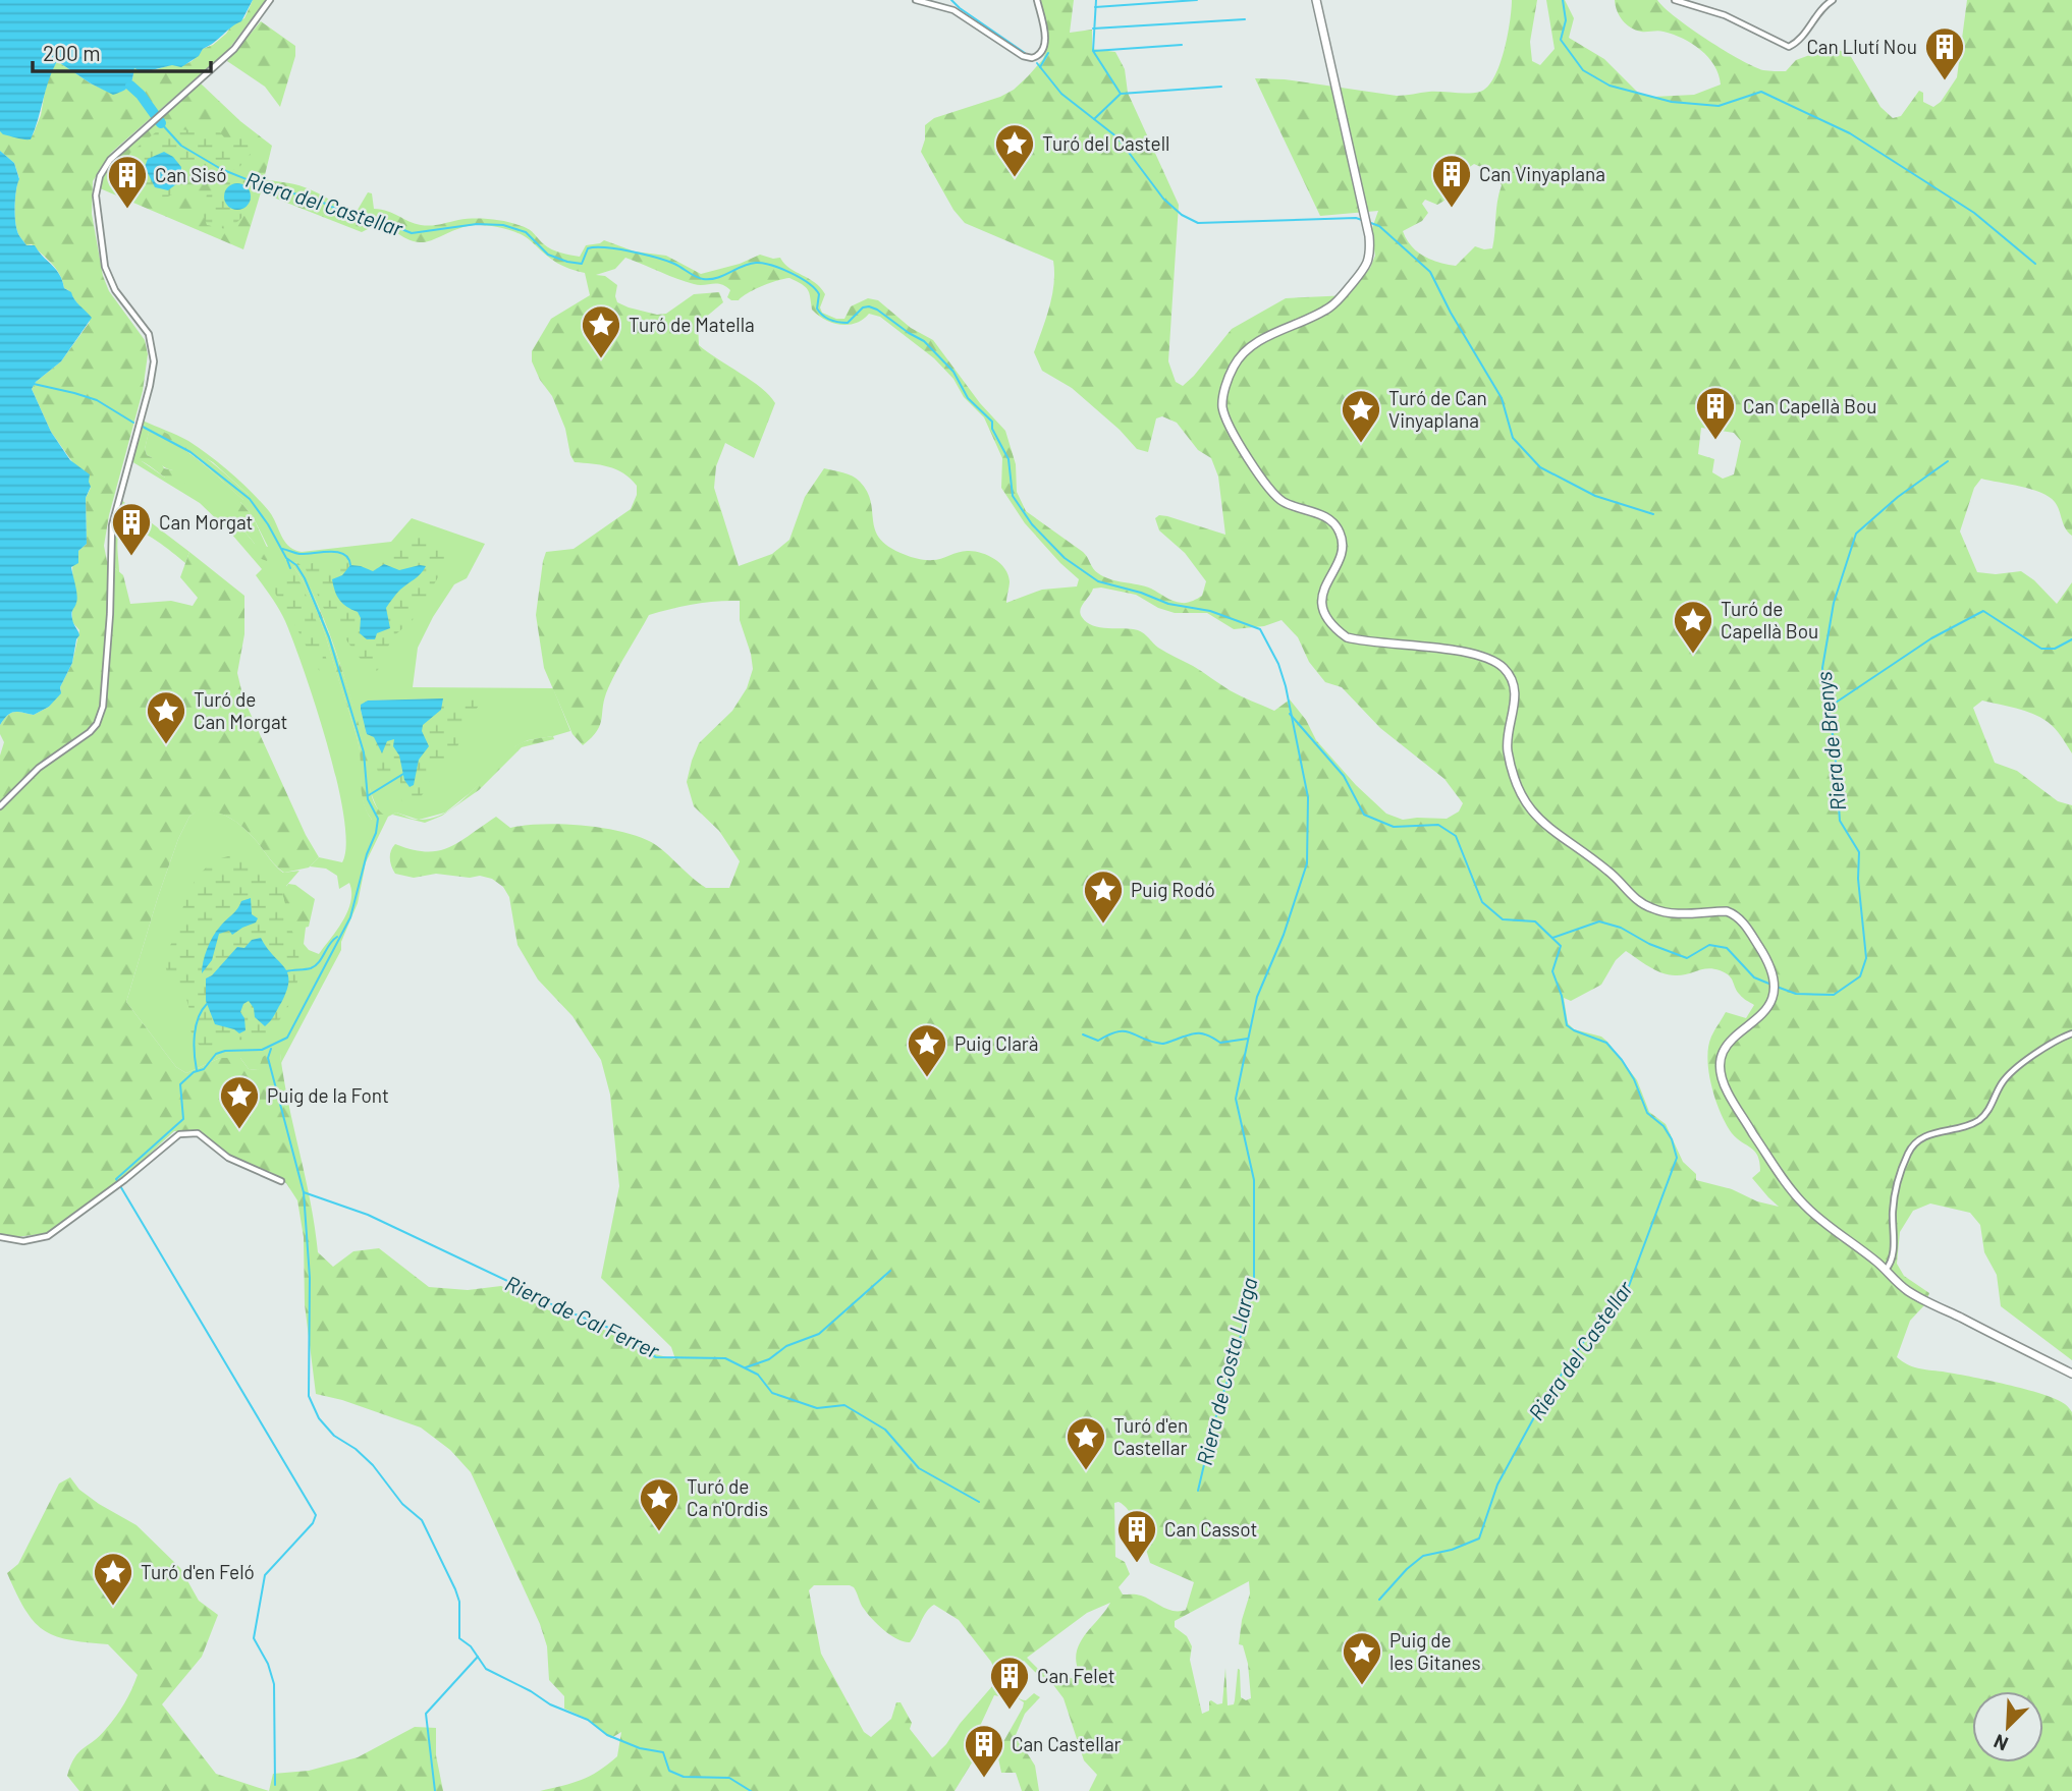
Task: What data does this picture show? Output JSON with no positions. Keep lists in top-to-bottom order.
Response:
{
  "water": [
    "Riera del Castellar",
    "Riera de Brenys",
    "Riera de Cal Ferrer",
    "Riera de Costa Llarga"
  ],
  "places": {
    "building": [
      "Can Llutí Nou",
      "Can Vinyaplana",
      "Can Sisó",
      "Can Capellà Bou",
      "Can Morgat",
      "Can Cassot",
      "Can Felet",
      "Can Castellar"
    ],
    "place": [
      "Turó del Castell",
      "Turó de Matella",
      "Turó de Can Vinyaplana",
      "Turó de Capellà Bou",
      "Turó de Can Morgat",
      "Puig Rodó",
      "Puig Clarà",
      "Puig de la Font",
      "Turó d'en Castellar",
      "Turó de Ca n'Ordis",
      "Turó d'en Feló",
      "Puig de les Gitanes"
    ]
  },
  "scale_bar": "200 m",
  "north": "bottom left"
}
